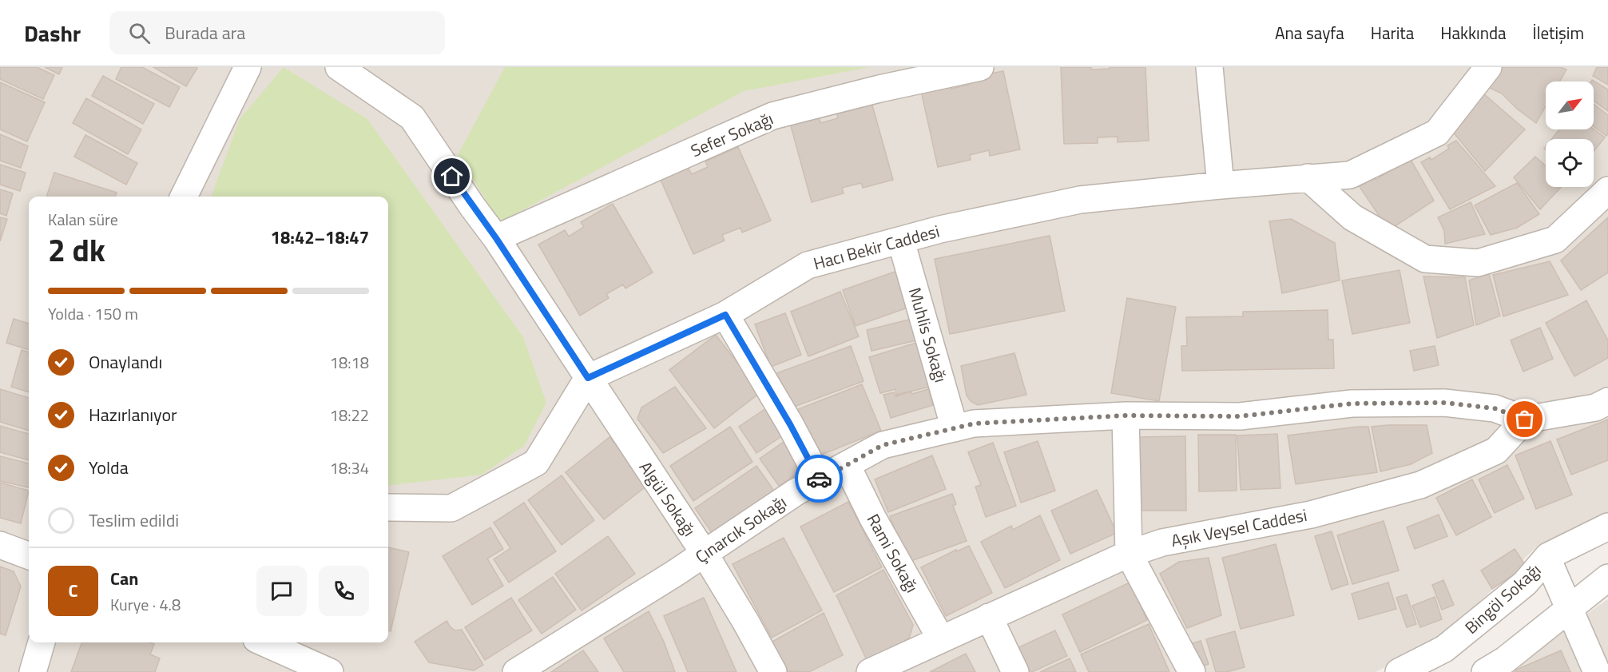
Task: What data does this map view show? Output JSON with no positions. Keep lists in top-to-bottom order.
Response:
{
  "streets": {
    "street": [
      "Sefer Sokağı",
      "Hacı Bekir Caddesi",
      "Muhlis Sokağı",
      "Algül Sokağı",
      "Aşık Veysel Caddesi",
      "Çınarcık Sokağı",
      "Rami Sokağı",
      "Bingöl Sokağı"
    ]
  },
  "crossings": [
    ["Sefer Sokağı", "Algül Sokağı"],
    ["Hacı Bekir Caddesi", "Muhlis Sokağı"],
    ["Hacı Bekir Caddesi", "Algül Sokağı"],
    ["Muhlis Sokağı", "Çınarcık Sokağı"],
    ["Algül Sokağı", "Çınarcık Sokağı"],
    ["Aşık Veysel Caddesi", "Çınarcık Sokağı"],
    ["Aşık Veysel Caddesi", "Rami Sokağı"],
    ["Çınarcık Sokağı", "Rami Sokağı"]
  ],
  "north": "top right",
  "page": {
    "header": "Dashr",
    "search": "Burada ara",
    "nav": [
      "Ana sayfa",
      "Harita",
      "Hakkında",
      "İletişim"
    ],
    "heading": ["2 dk", "Kalan süre", "18:42–18:47"],
    "panel": ["Can", "Kurye · 4.8"],
    "bar": "Yolda · 150 m",
    "list": [
      ["Onaylandı", "18:18"],
      ["Hazırlanıyor", "18:22"],
      ["Yolda", "18:34"],
      "Teslim edildi"
    ],
    "round": "C"
  }
}
